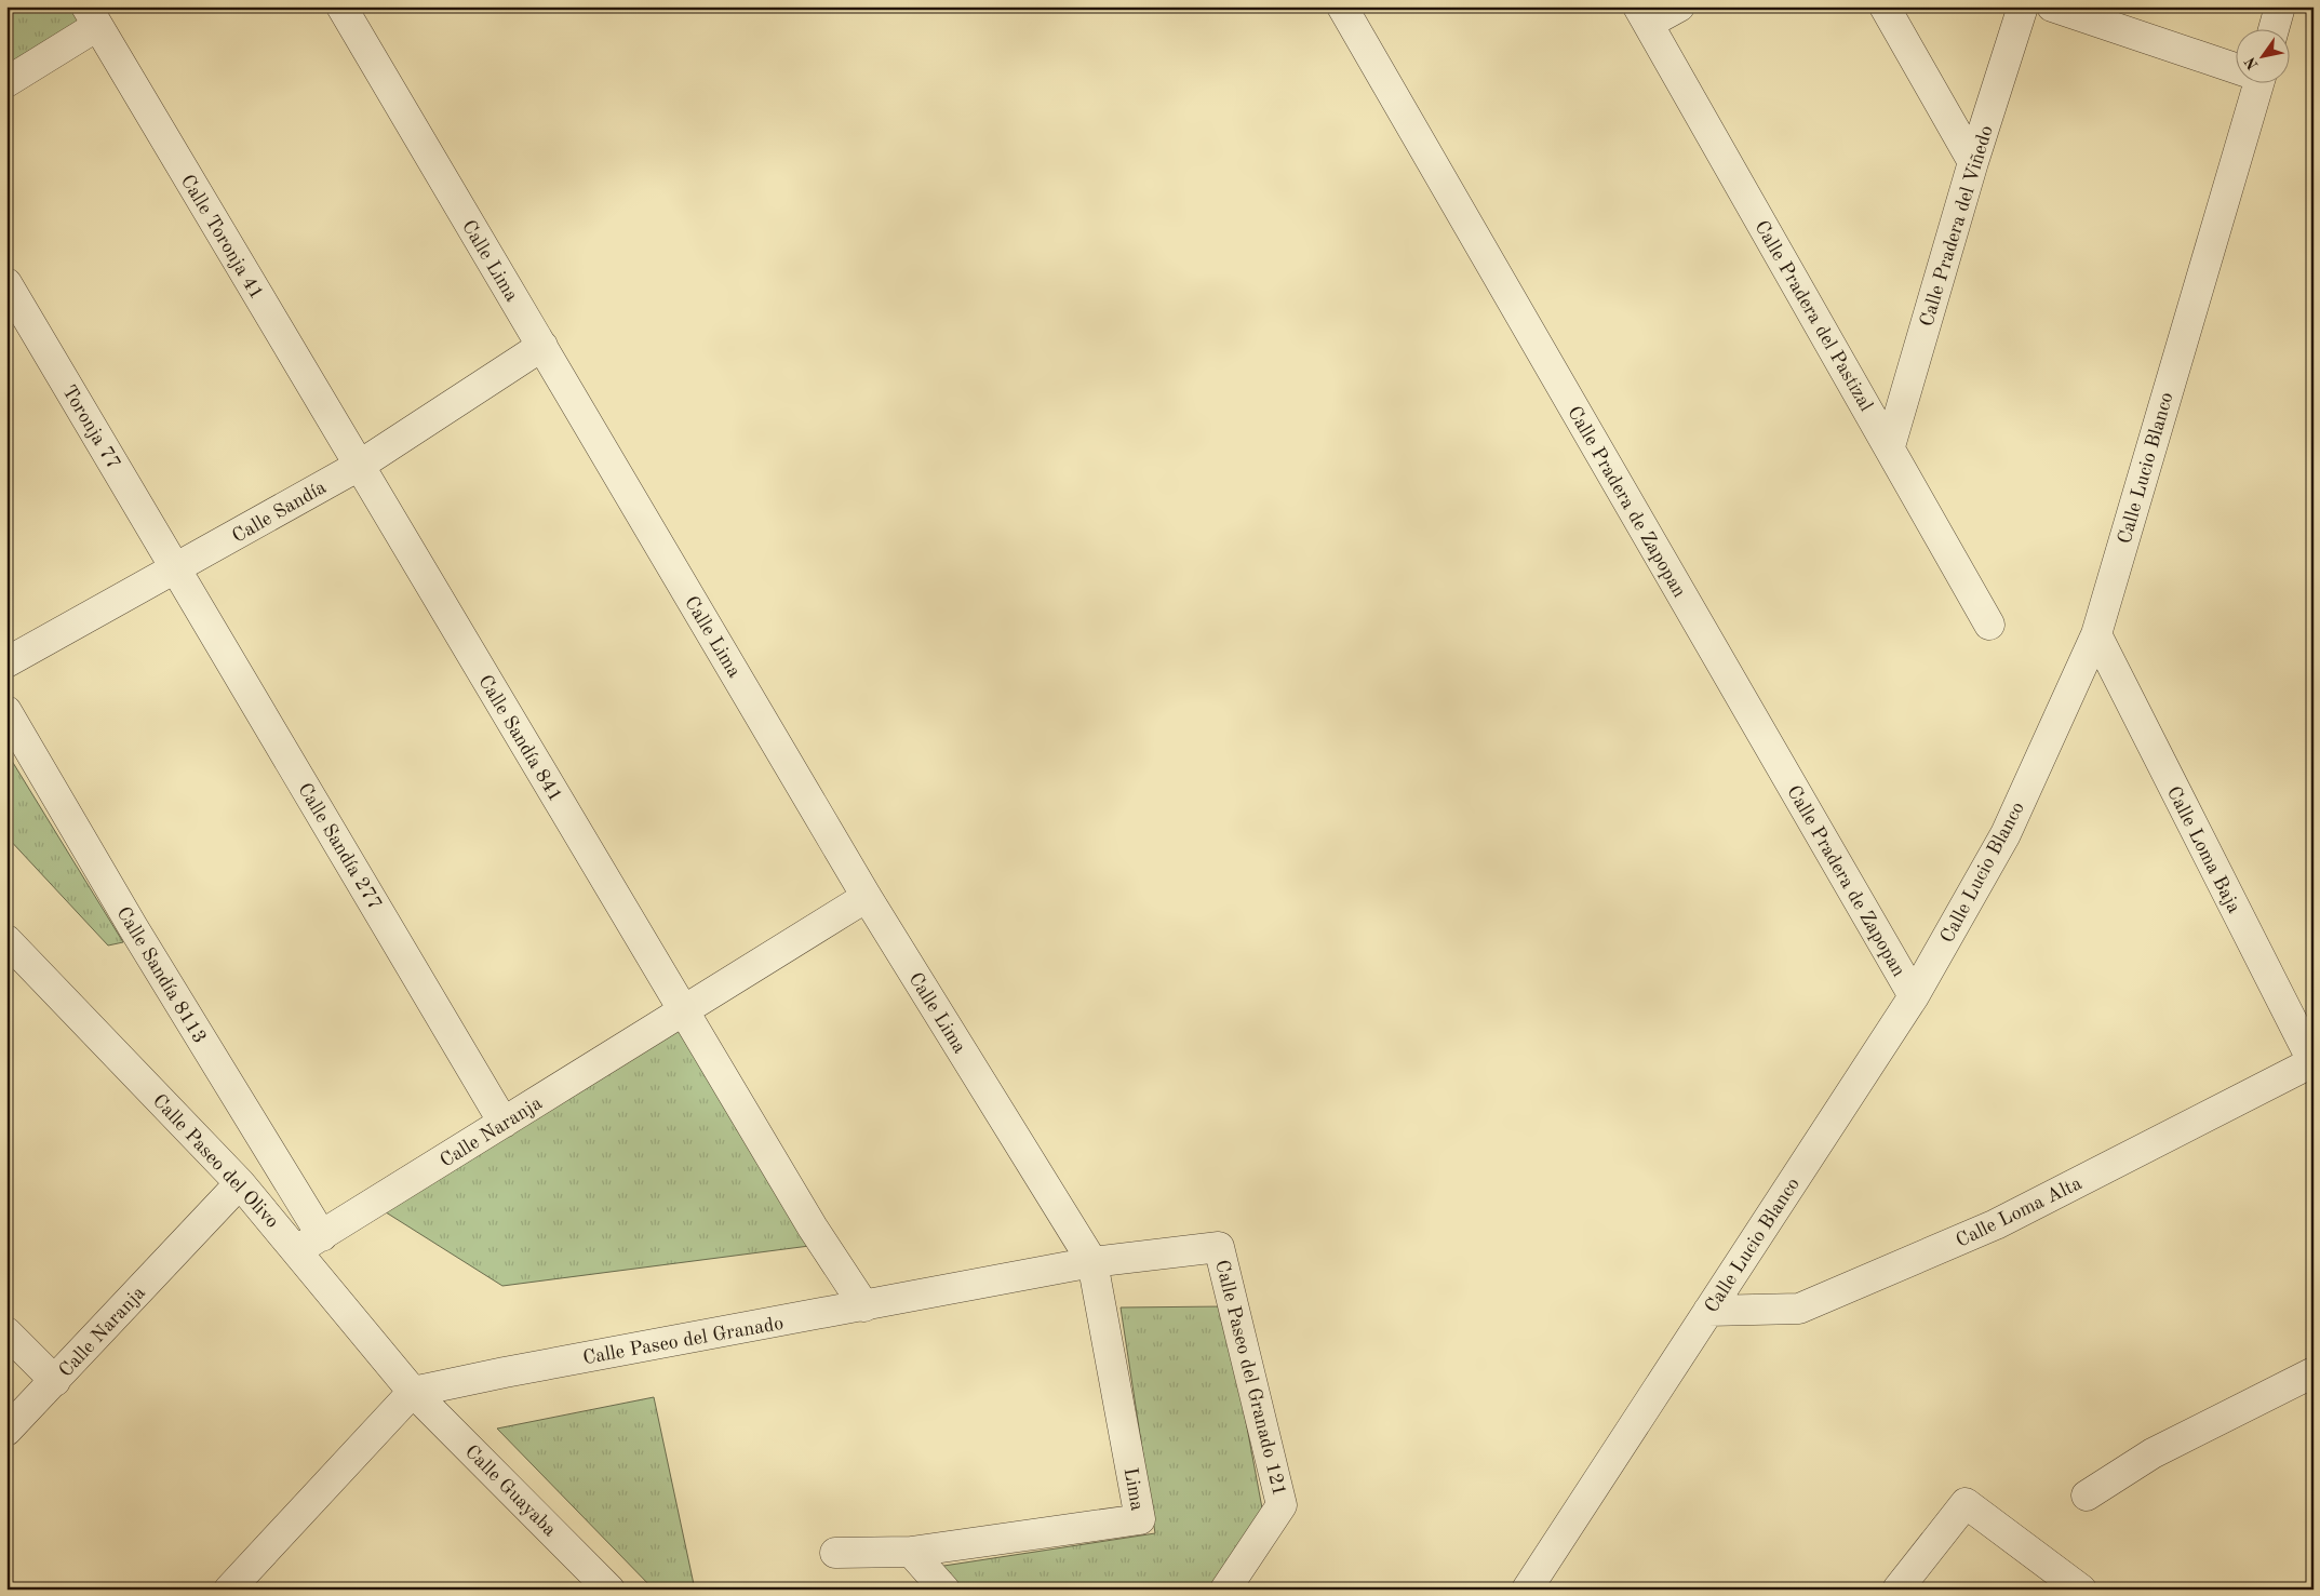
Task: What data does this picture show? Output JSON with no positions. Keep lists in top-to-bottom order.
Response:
{
  "streets": {
    "street": [
      "Calle Pradera del Viñedo",
      "Calle Toronja 41",
      "Calle Lima",
      "Calle Pradera del Pastizal",
      "Toronja 77",
      "Calle Lucio Blanco",
      "Calle Pradera de Zapopan",
      "Calle Sandía",
      "Calle Sandía 841",
      "Calle Sandía 277",
      "Calle Loma Baja",
      "Calle Sandía 8113",
      "Calle Naranja",
      "Calle Paseo del Olivo",
      "Calle Loma Alta",
      "Calle Paseo del Granado",
      "Calle Paseo del Granado 121",
      "Lima",
      "Calle Guayaba"
    ]
  },
  "crossings": [
    ["Calle Pradera del Viñedo", "Calle Pradera del Pastizal"],
    ["Calle Toronja 41", "Calle Sandía"],
    ["Calle Toronja 41", "Calle Sandía 841"],
    ["Calle Lima", "Calle Sandía"],
    ["Calle Lima", "Calle Naranja"],
    ["Calle Lima", "Calle Paseo del Granado"],
    ["Calle Lima", "Lima"],
    ["Toronja 77", "Calle Sandía"],
    ["Toronja 77", "Calle Sandía 277"],
    ["Calle Lucio Blanco", "Calle Pradera de Zapopan"],
    ["Calle Lucio Blanco", "Calle Loma Baja"],
    ["Calle Lucio Blanco", "Calle Loma Alta"],
    ["Calle Sandía", "Calle Sandía 841"],
    ["Calle Sandía", "Calle Sandía 277"],
    ["Calle Sandía 841", "Calle Naranja"],
    ["Calle Sandía 277", "Calle Naranja"],
    ["Calle Loma Baja", "Calle Loma Alta"],
    ["Calle Sandía 8113", "Calle Naranja"],
    ["Calle Naranja", "Calle Paseo del Olivo"],
    ["Calle Paseo del Olivo", "Calle Paseo del Granado"],
    ["Calle Paseo del Olivo", "Calle Guayaba"],
    ["Calle Paseo del Granado", "Calle Paseo del Granado 121"],
    ["Calle Paseo del Granado", "Lima"],
    ["Calle Paseo del Granado", "Calle Guayaba"]
  ],
  "north": "bottom left"
}
